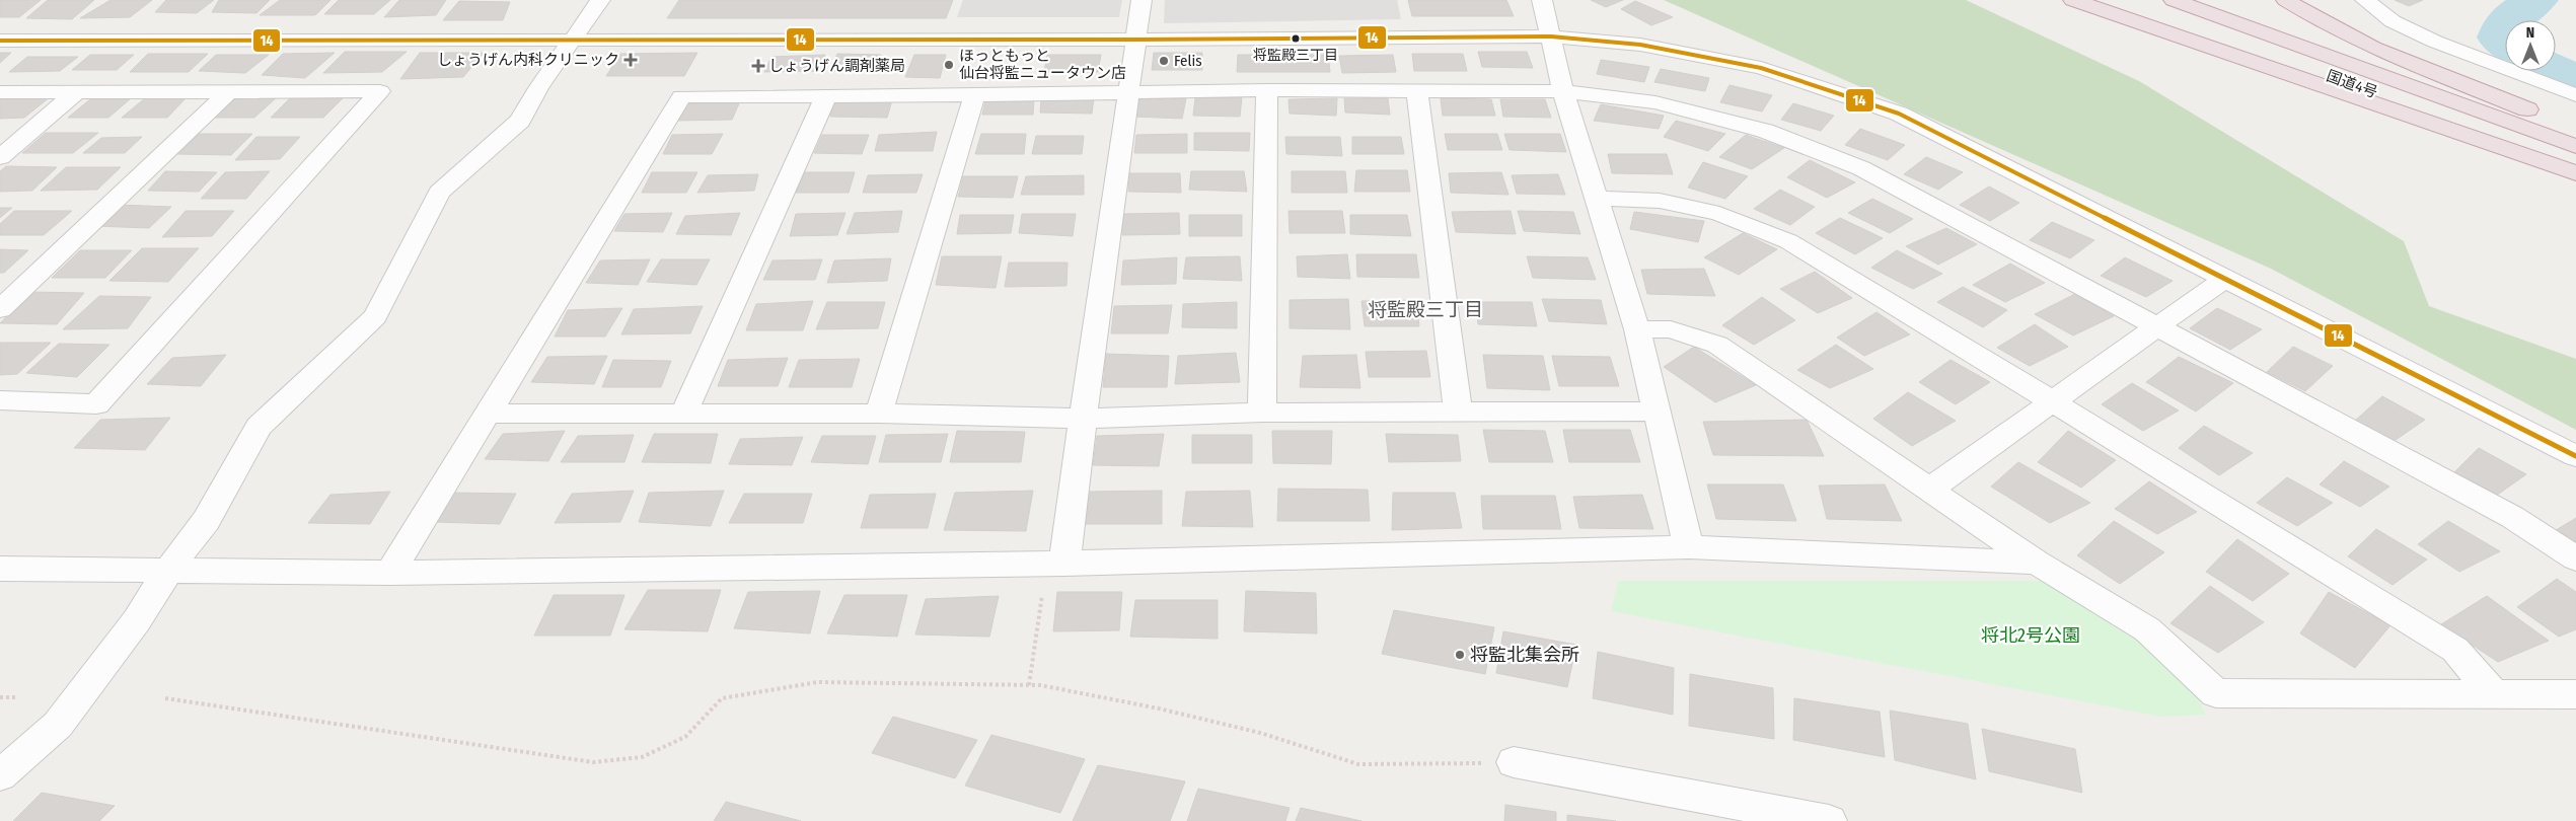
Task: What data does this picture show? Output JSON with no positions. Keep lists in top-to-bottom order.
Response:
{
  "streets": {
    "highway": ["国道4号"]
  },
  "districts": ["将監殿三丁目"],
  "parks": ["将北2号公園"],
  "places": {
    "other": [
      "将監殿三丁目",
      "Felis",
      "ほっともっと 仙台将監ニュータウン店",
      "将監北集会所"
    ],
    "health": ["しょうげん内科クリニック", "しょうげん調剤薬局"]
  },
  "lines": ["transit line 14"],
  "north": "top"
}
